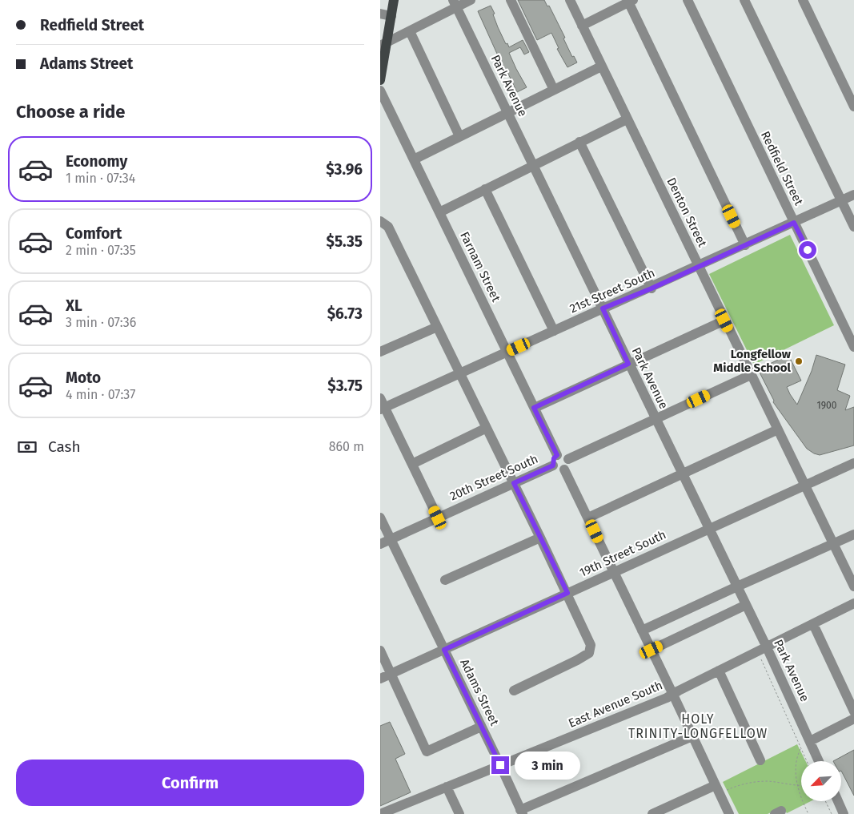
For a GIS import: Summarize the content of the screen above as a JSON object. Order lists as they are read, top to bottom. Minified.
{"streets":{"street":["Park Avenue","Redfield Street","Denton Street","Farnam Street","21st Street South","20th Street South","19th Street South","Adams Street","East Avenue South"]},"crossings":[["Park Avenue","21st Street South"],["Park Avenue","19th Street South"],["Park Avenue","East Avenue South"],["Redfield Street","21st Street South"],["Denton Street","21st Street South"],["Denton Street","19th Street South"],["Farnam Street","21st Street South"],["Farnam Street","20th Street South"],["20th Street South","Adams Street"],["19th Street South","Adams Street"],["Adams Street","East Avenue South"]],"districts":["HOLY TRINITY-LONGFELLOW"],"places":["Longfellow Middle School"],"house_numbers":["1900"],"north":"bottom left","page":{"banner":["Redfield Street","Adams Street"],"heading":"Choose a ride","list":[{"name":"Economy","note":"1 min · 07:34","value":"$3.96"},{"name":"Comfort","note":"2 min · 07:35","value":"$5.35"},{"name":"XL","note":"3 min · 07:36","value":"$6.73"},{"name":"Moto","note":"4 min · 07:37","value":"$3.75"}],"pay":["Cash","860 m"],"buttons":"Confirm","bubble":"3 min"}}
